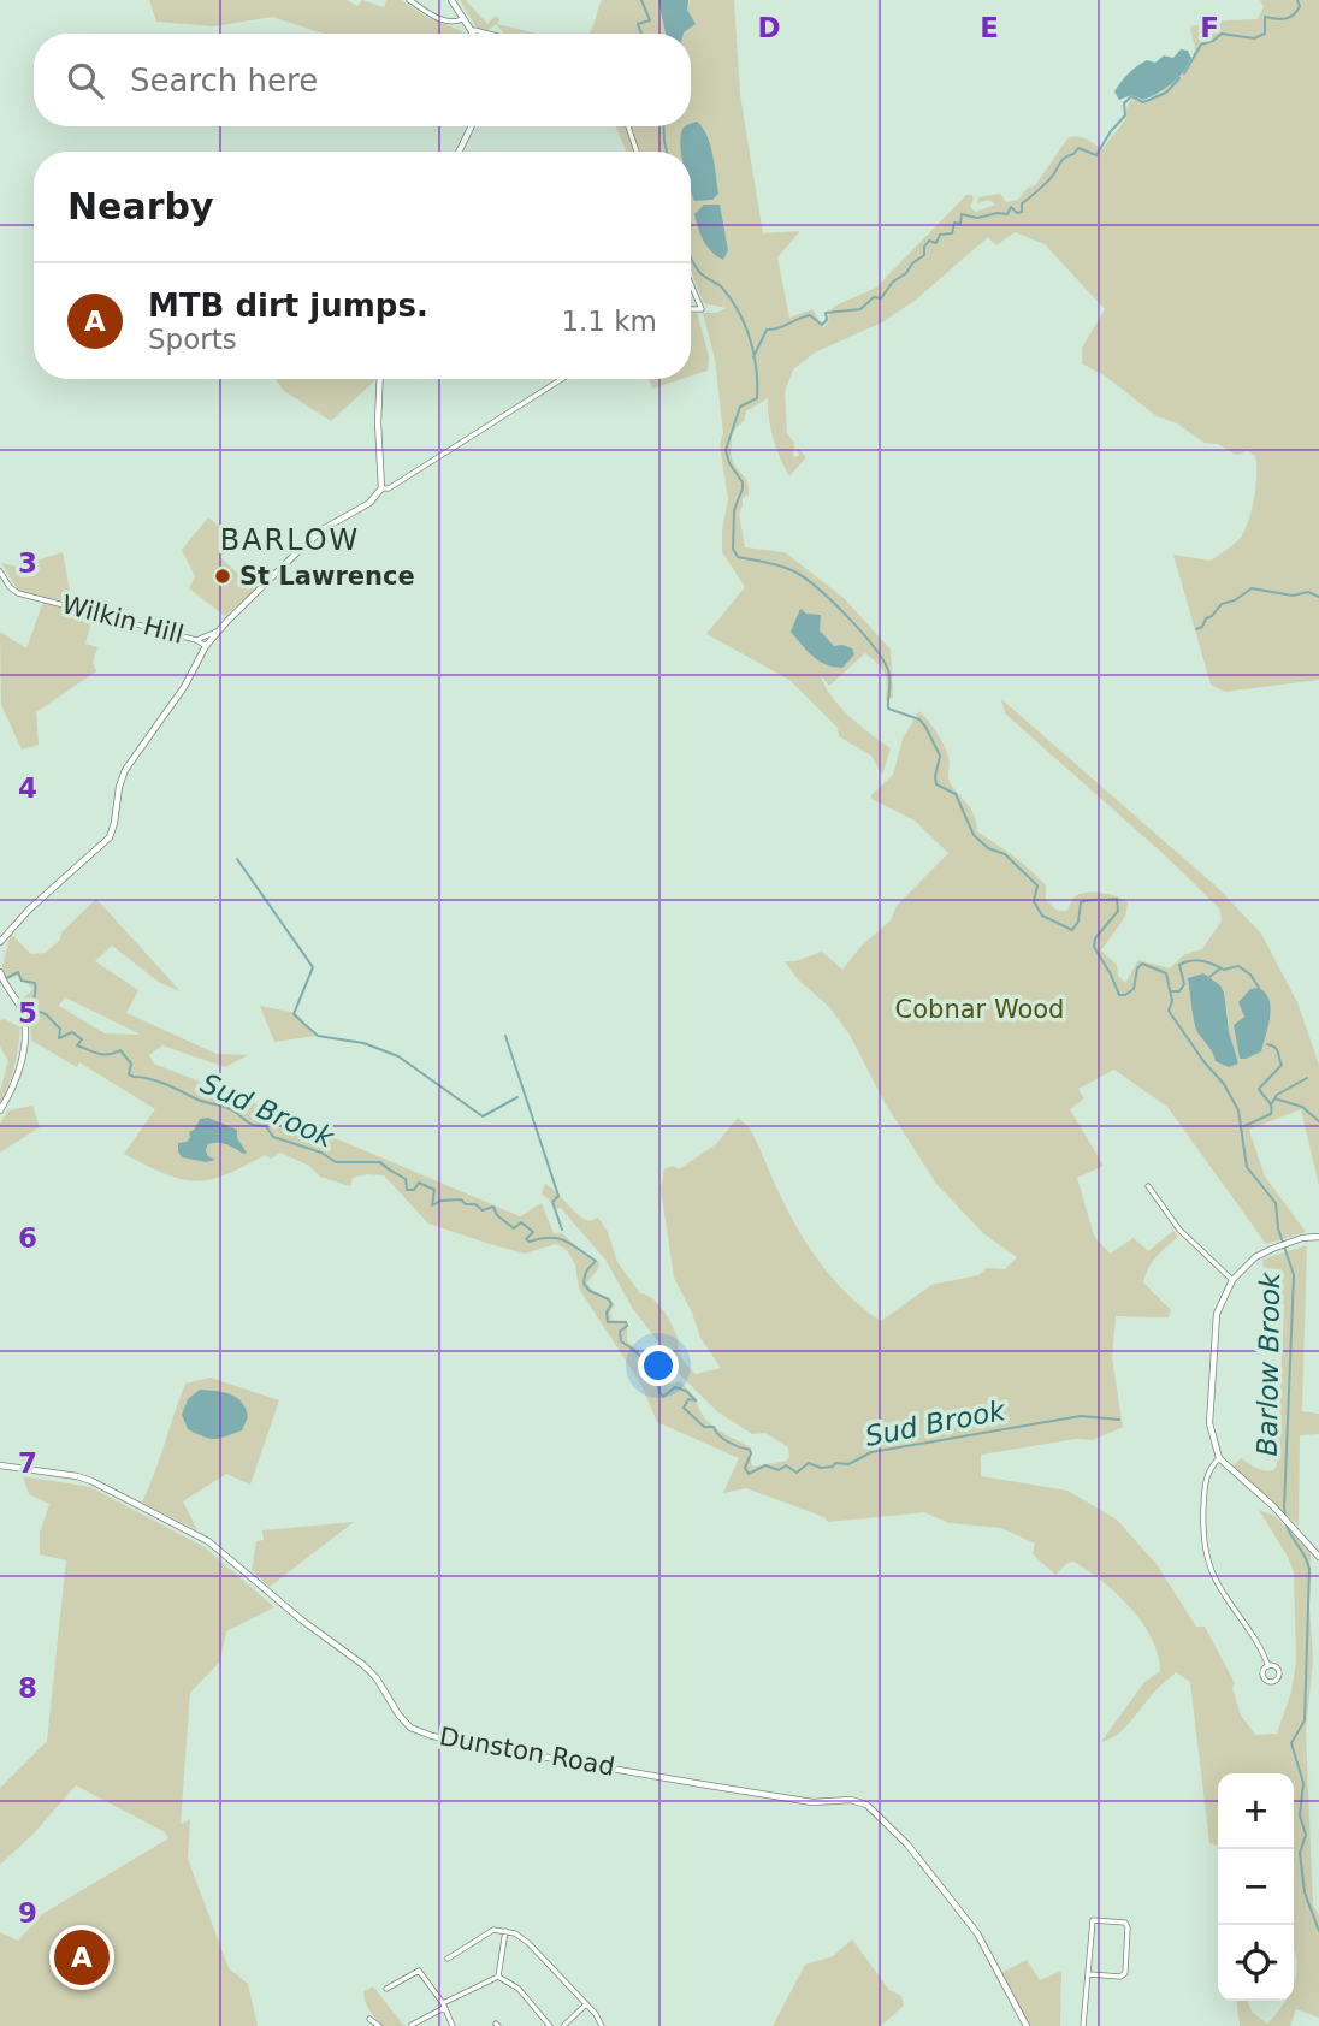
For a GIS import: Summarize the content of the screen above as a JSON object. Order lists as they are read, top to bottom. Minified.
{"streets":{"main road":["Dunston Road"],"street":["Wilkin Hill"]},"districts":["BARLOW"],"water":["Sud Brook","Barlow Brook"],"parks":["Cobnar Wood"],"places":["St Lawrence"],"page":{"search":"Search here","heading":"Nearby","list":[{"mark":"A","name":"MTB dirt jumps.","note":"Sports","value":"1.1 km"}],"map_buttons":["+","−"],"pins":"A"},"grid":{"columns":["D","E","F"],"rows":["3","4","5","6","7","8","9"]}}
